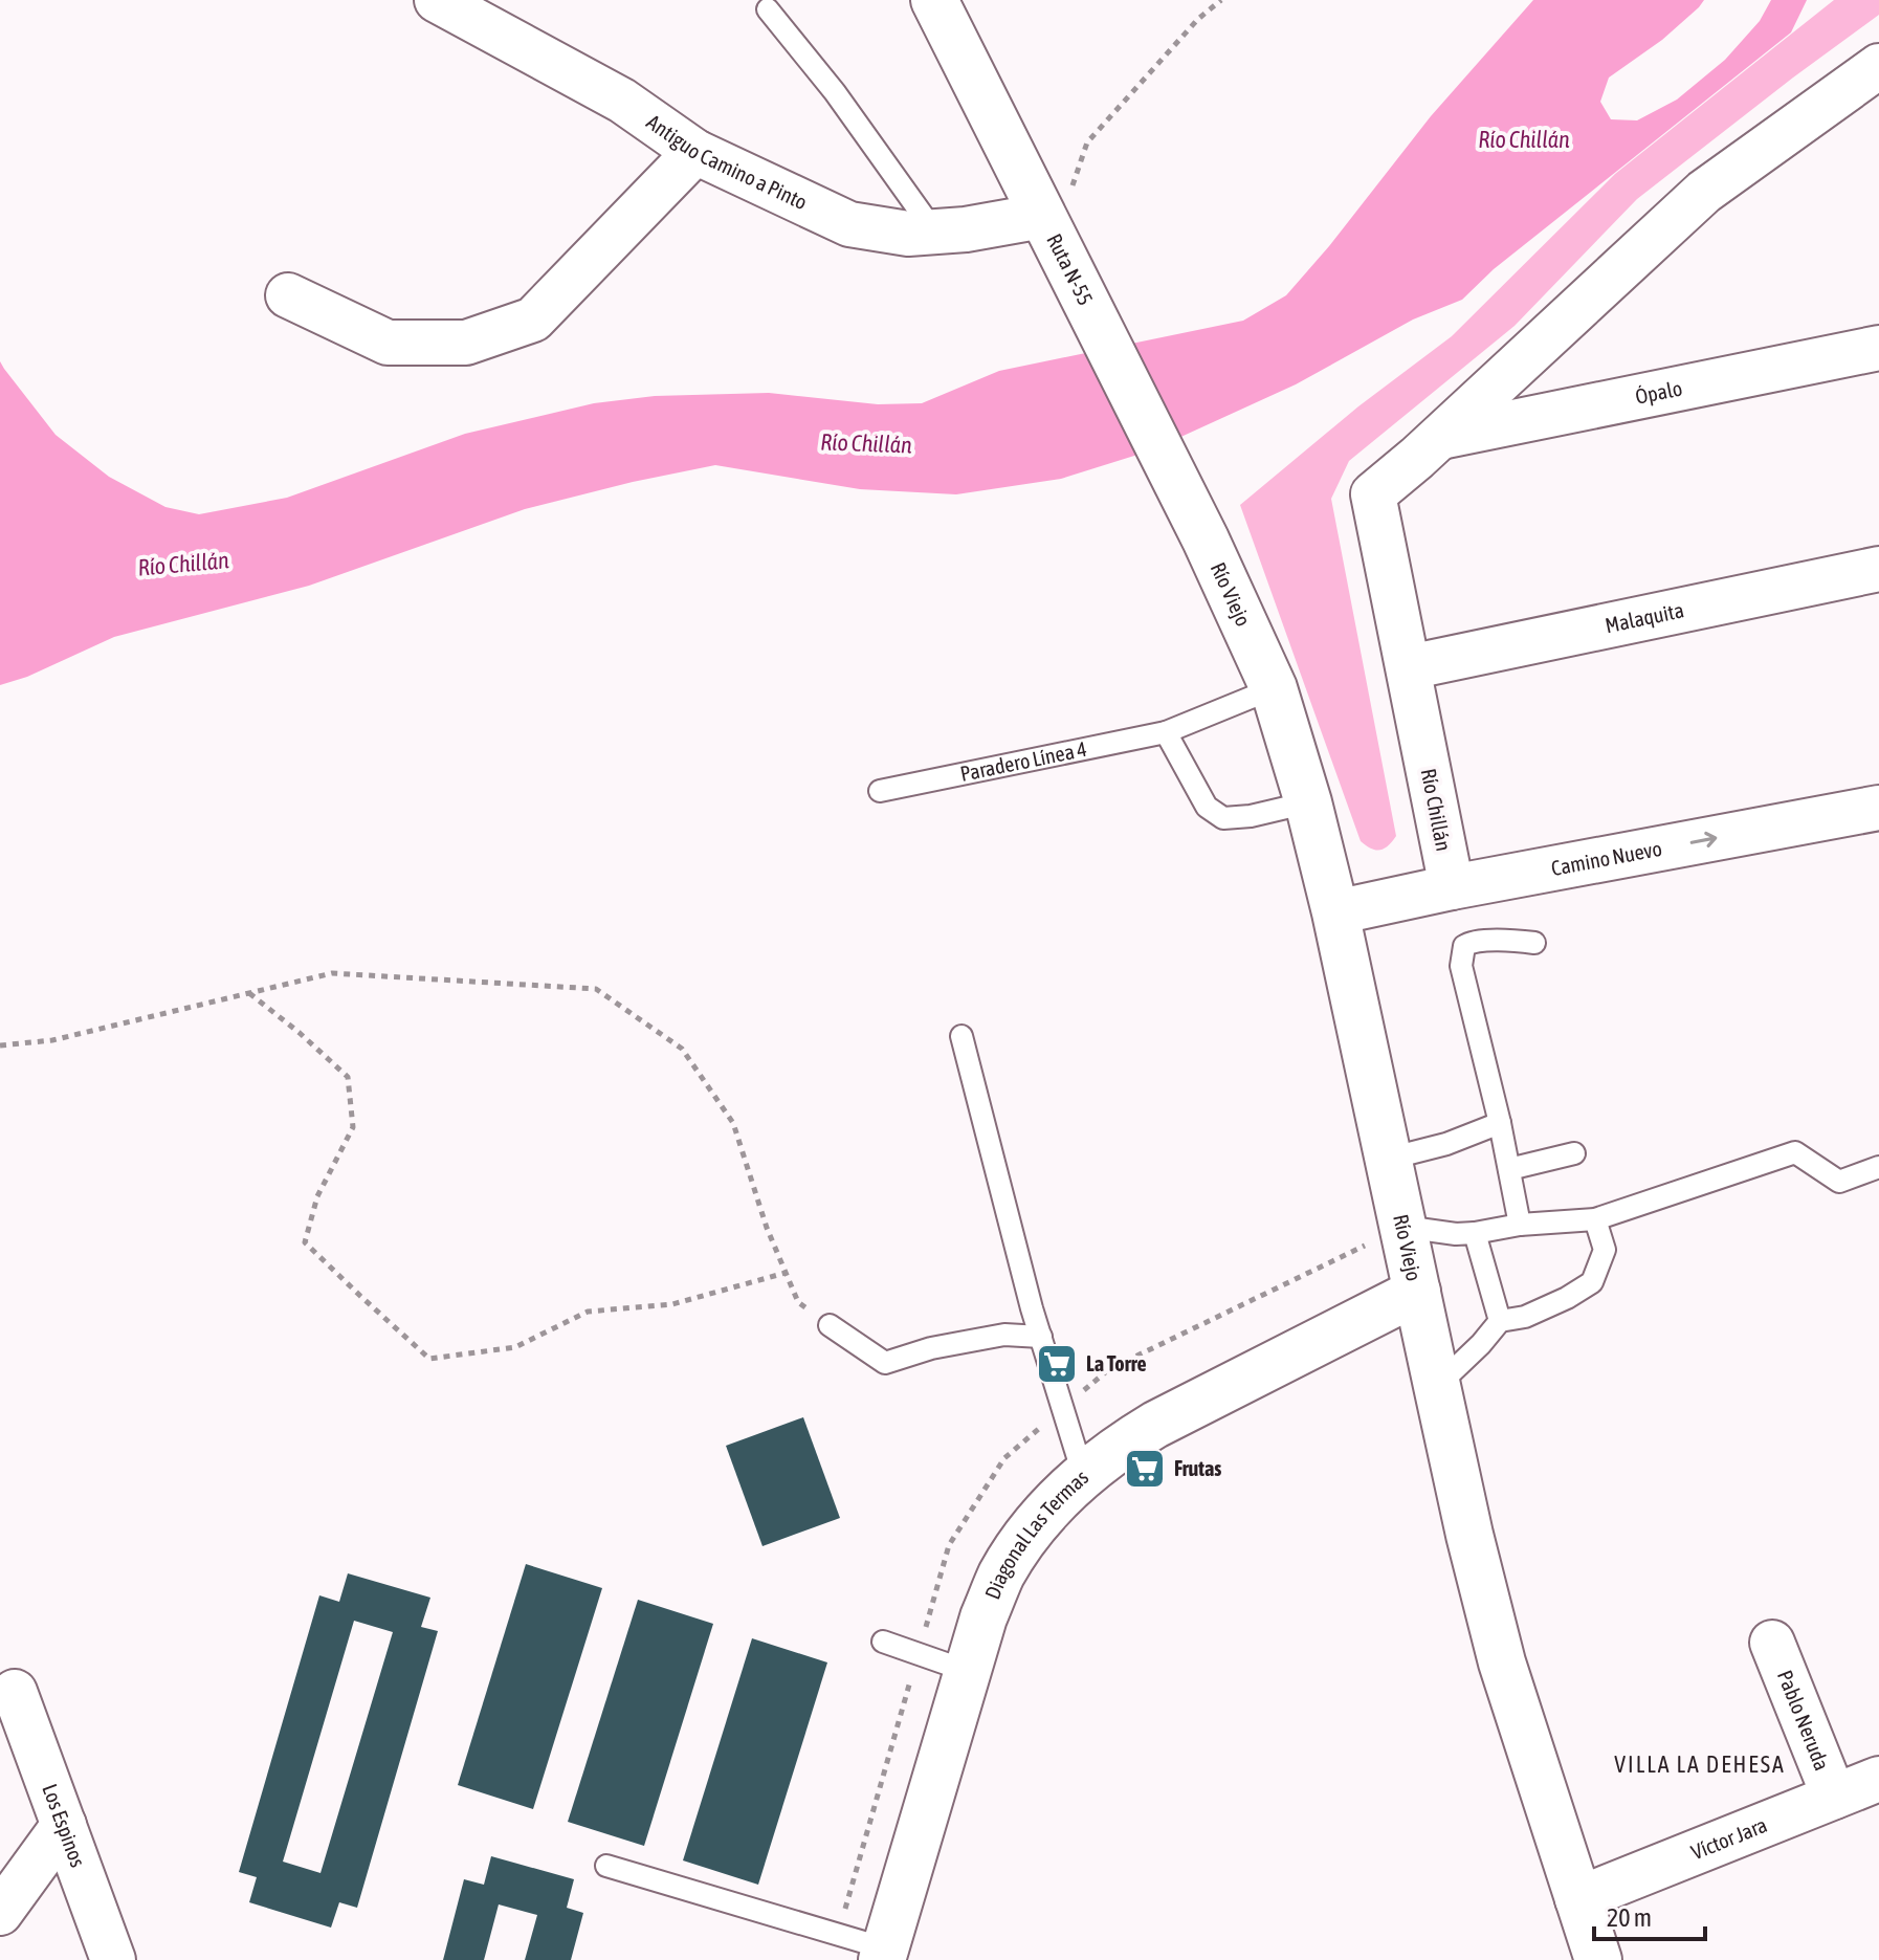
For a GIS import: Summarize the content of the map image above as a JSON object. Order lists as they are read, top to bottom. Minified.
{"streets":{"main road":["Ruta N-55","Río Viejo","Diagonal Las Termas"],"street":["Antiguo Camino a Pinto","Ópalo","Malaquita","Río Chillán","Camino Nuevo","Pablo Neruda","Los Espinos","Víctor Jara"],"lane":["Paradero Línea 4"]},"crossings":[["Antiguo Camino a Pinto","Ruta N-55"],["Ruta N-55","Río Viejo"],["Ópalo","Río Chillán"],["Río Viejo","Paradero Línea 4"],["Río Viejo","Camino Nuevo"],["Río Viejo","Diagonal Las Termas"],["Río Viejo","Víctor Jara"],["Malaquita","Río Chillán"],["Río Chillán","Camino Nuevo"],["Pablo Neruda","Víctor Jara"]],"one_way":["Camino Nuevo"],"districts":["VILLA LA DEHESA"],"water":["Río Chillán"],"places":{"supermarket":["La Torre","Frutas"]},"scale_bar":"20 m"}
